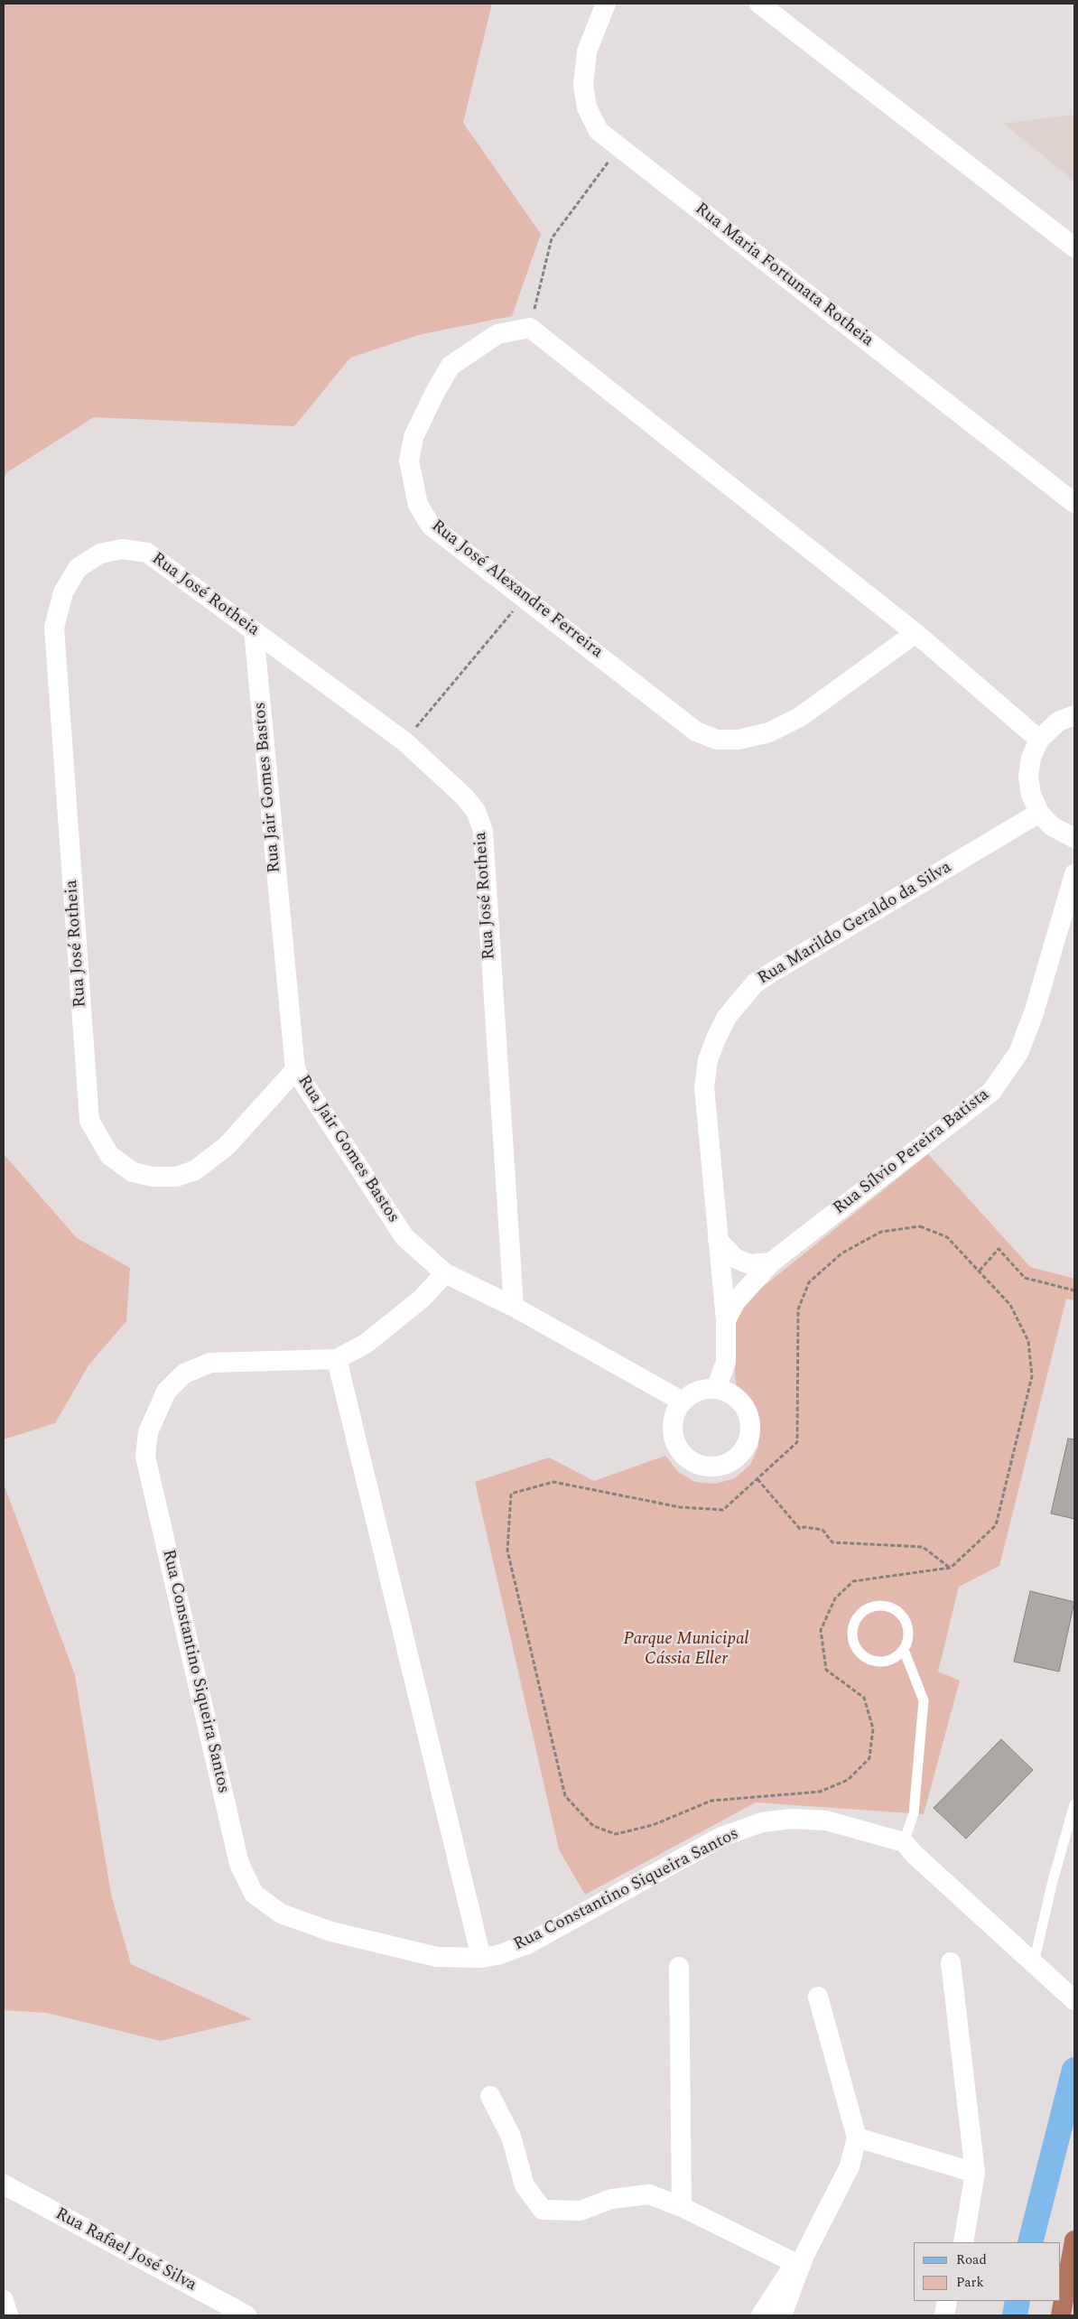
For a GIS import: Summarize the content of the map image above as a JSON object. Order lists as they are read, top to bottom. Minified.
{"streets":{"street":["Rua Maria Fortunata Rotheia","Rua José Alexandre Ferreira","Rua José Rotheia","Rua Jair Gomes Bastos","Rua Marildo Geraldo da Silva","Rua Sílvio Pereira Batista","Rua Constantino Siqueira Santos","Rua Rafael José Silva"]},"crossings":[["Rua José Rotheia","Rua Jair Gomes Bastos"],["Rua Jair Gomes Bastos","Rua Marildo Geraldo da Silva"],["Rua Jair Gomes Bastos","Rua Constantino Siqueira Santos"],["Rua Marildo Geraldo da Silva","Rua Sílvio Pereira Batista"]],"parks":["Parque Municipal Cássia Eller"],"legend":["Road","Park"]}
